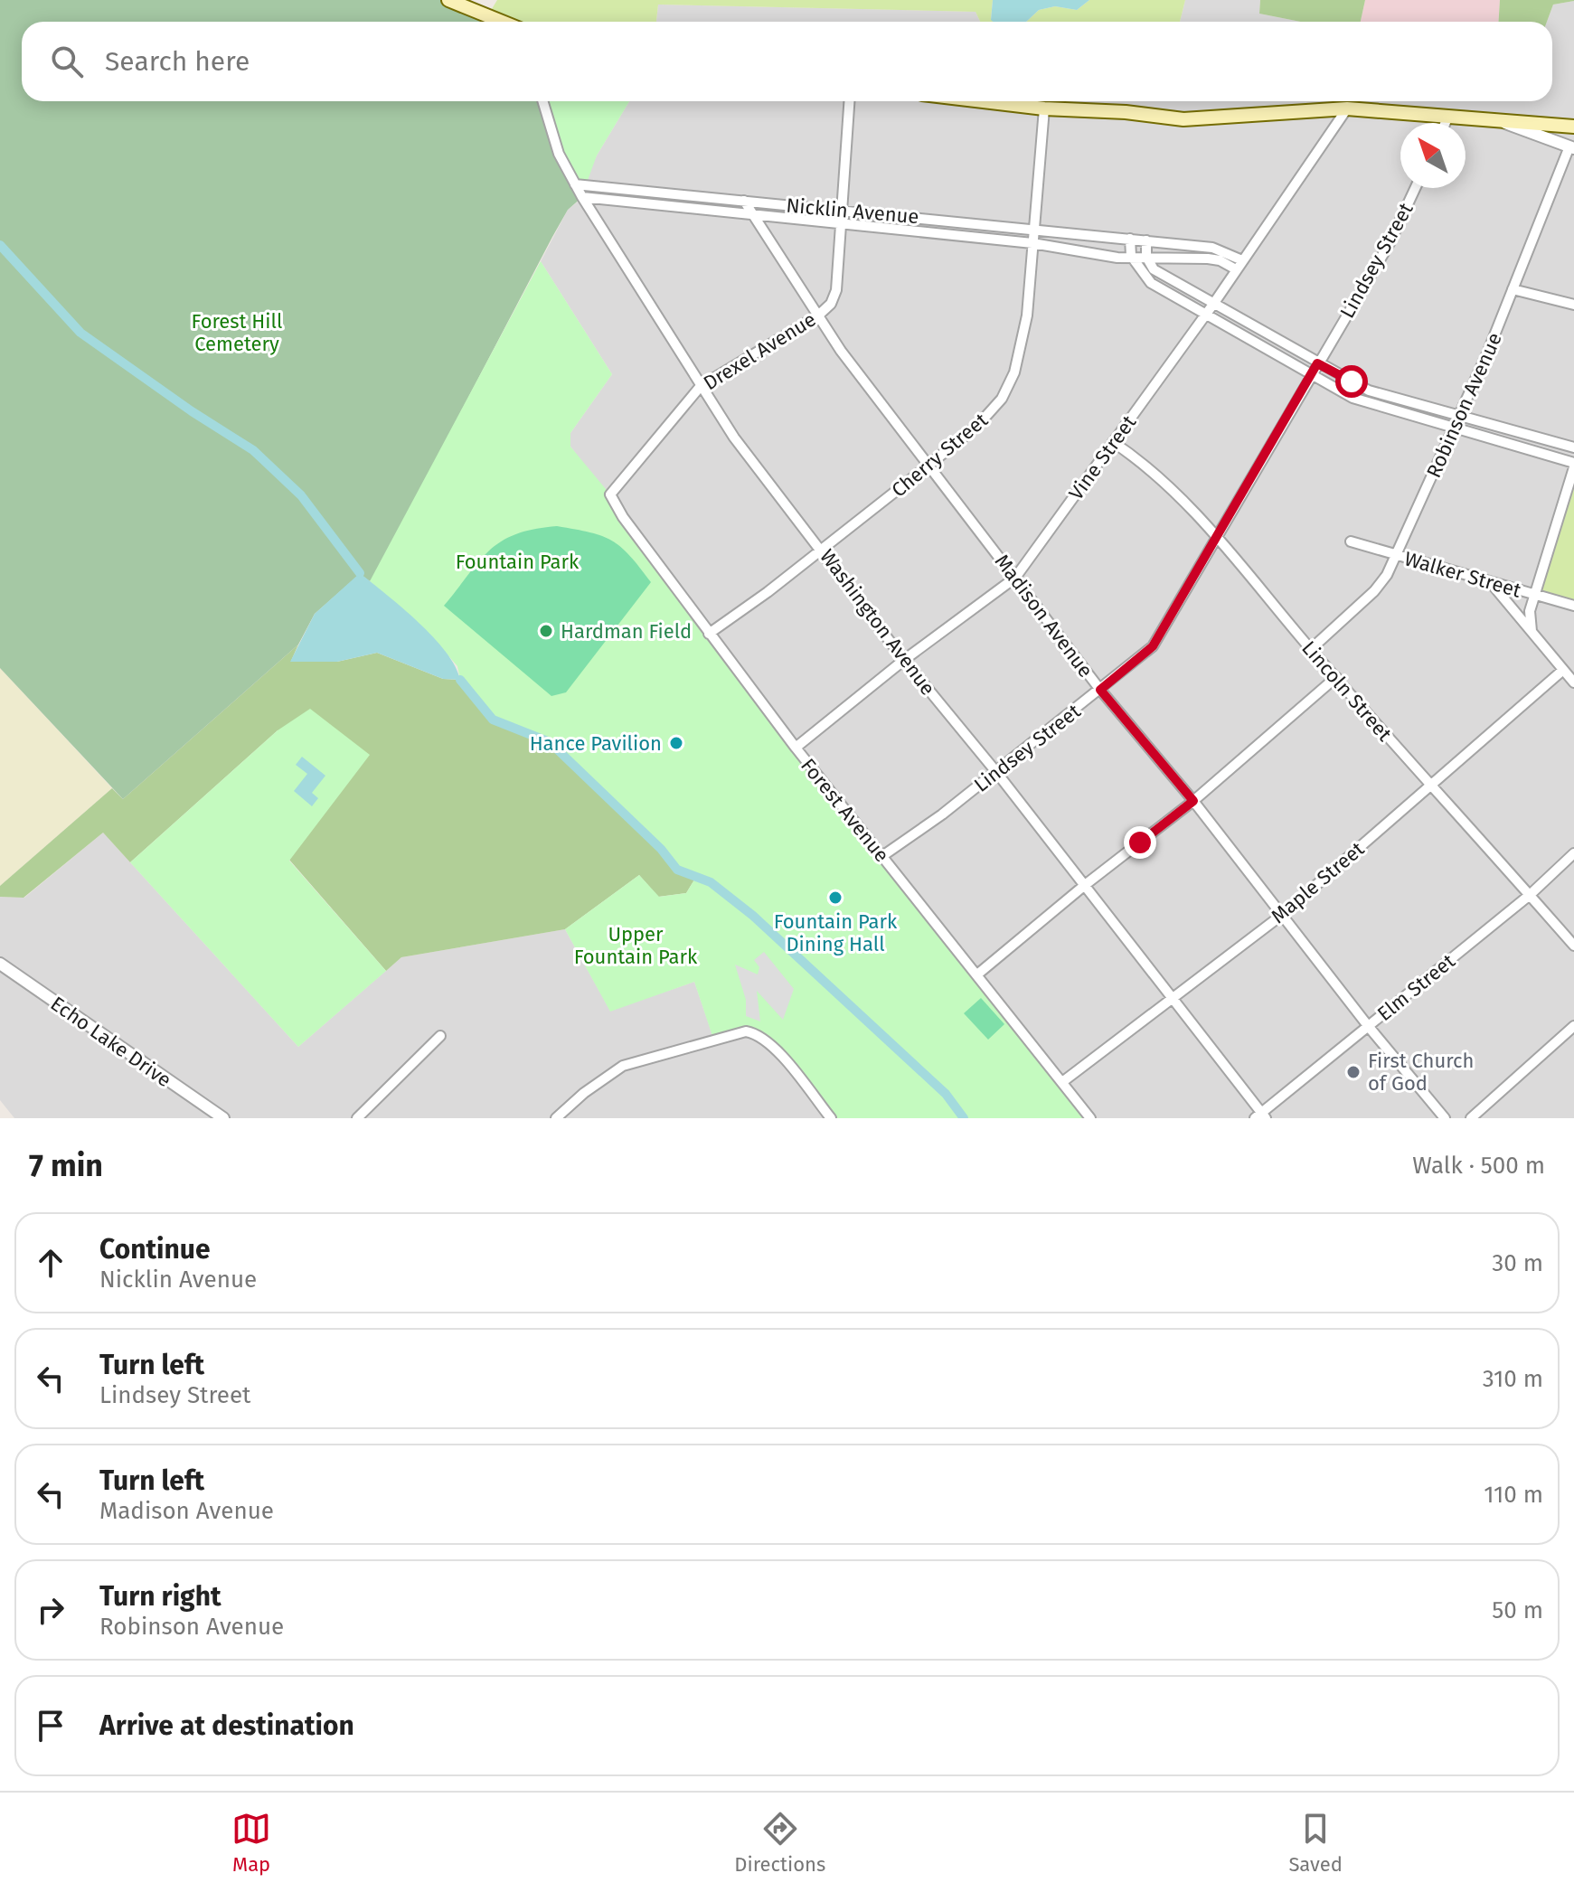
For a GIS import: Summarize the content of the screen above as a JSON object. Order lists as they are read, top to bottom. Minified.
{"streets":{"street":["Nicklin Avenue","Lindsey Street","Drexel Avenue","Robinson Avenue","Cherry Street","Vine Street","Walker Street","Madison Avenue","Washington Avenue","Lincoln Street","Forest Avenue","Maple Street","Elm Street","Echo Lake Drive"]},"crossings":[["Nicklin Avenue","Drexel Avenue"],["Nicklin Avenue","Cherry Street"],["Nicklin Avenue","Vine Street"],["Nicklin Avenue","Madison Avenue"],["Nicklin Avenue","Washington Avenue"],["Lindsey Street","Madison Avenue"],["Lindsey Street","Washington Avenue"],["Lindsey Street","Lincoln Street"],["Lindsey Street","Forest Avenue"],["Drexel Avenue","Madison Avenue"],["Drexel Avenue","Washington Avenue"],["Drexel Avenue","Forest Avenue"],["Robinson Avenue","Walker Street"],["Robinson Avenue","Lincoln Street"],["Cherry Street","Madison Avenue"],["Cherry Street","Washington Avenue"],["Cherry Street","Forest Avenue"],["Vine Street","Madison Avenue"],["Vine Street","Washington Avenue"],["Vine Street","Lincoln Street"],["Vine Street","Forest Avenue"],["Madison Avenue","Maple Street"],["Madison Avenue","Elm Street"],["Washington Avenue","Maple Street"],["Washington Avenue","Elm Street"],["Lincoln Street","Maple Street"],["Lincoln Street","Elm Street"],["Forest Avenue","Maple Street"]],"parks":["Forest Hill Cemetery","Fountain Park","Upper Fountain Park"],"places":["Hardman Field","Hance Pavilion","Fountain Park Dining Hall","First Church of God"],"north":"top left","page":{"search":"Search here","heading":["7 min","Walk · 500 m"],"list":[["Continue","Nicklin Avenue","30 m"],["Turn left","Lindsey Street","310 m"],["Turn left","Madison Avenue","110 m"],["Turn right","Robinson Avenue","50 m"],"Arrive at destination"],"nav":["Map","Directions","Saved"]}}
